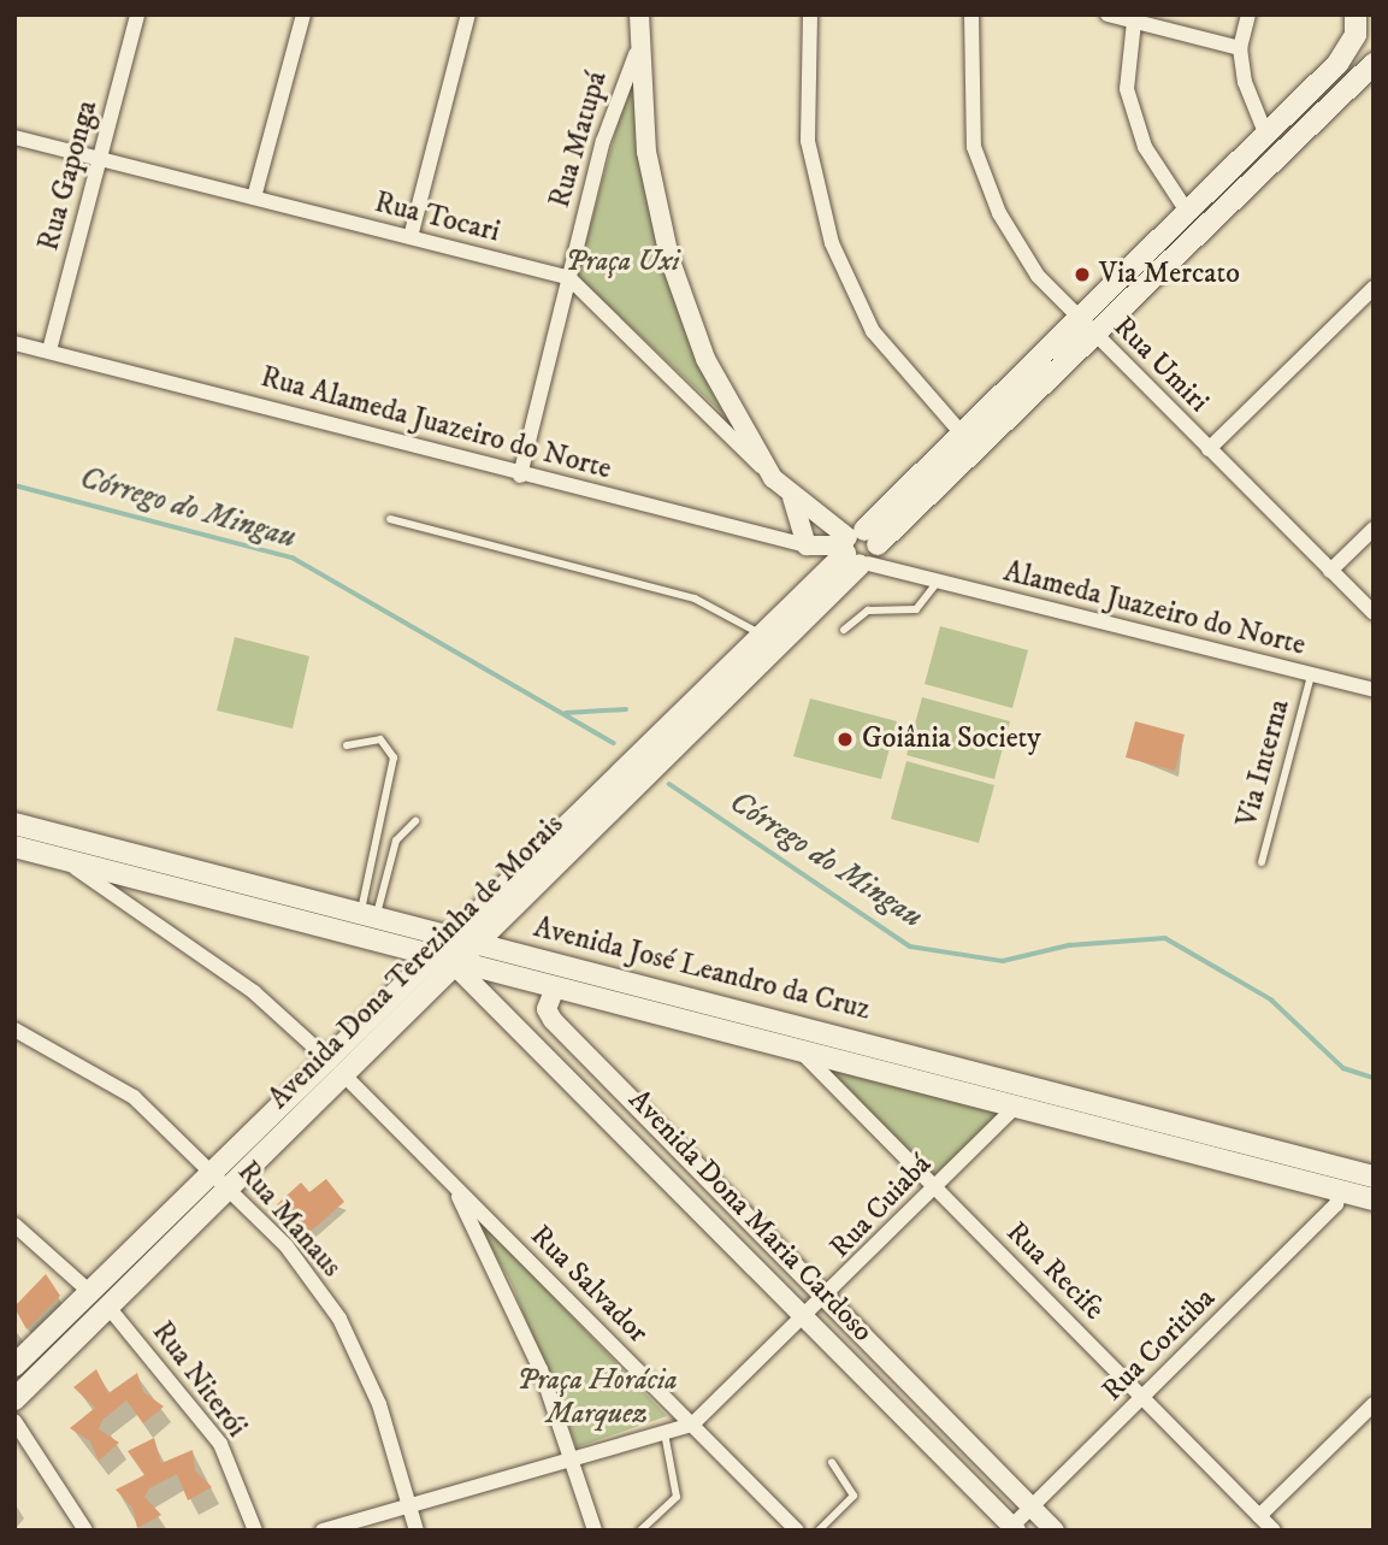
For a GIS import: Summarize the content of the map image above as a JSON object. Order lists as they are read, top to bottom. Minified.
{"streets":{"main road":["Avenida Dona Terezinha de Morais","Avenida José Leandro da Cruz","Avenida Dona Maria Cardoso"],"street":["Rua Matupá","Rua Gaponga","Rua Tocari","Rua Umiri","Rua Alameda Juazeiro do Norte","Alameda Juazeiro do Norte","Rua Cuiabá","Rua Manaus","Rua Recife","Rua Salvador","Rua Coritiba","Rua Niterói"],"lane":["Via Interna"]},"crossings":[["Rua Matupá","Rua Tocari"],["Rua Matupá","Rua Alameda Juazeiro do Norte"],["Rua Gaponga","Rua Tocari"],["Rua Gaponga","Rua Alameda Juazeiro do Norte"],["Rua Umiri","Avenida Dona Terezinha de Morais"],["Rua Alameda Juazeiro do Norte","Alameda Juazeiro do Norte"],["Rua Alameda Juazeiro do Norte","Avenida Dona Terezinha de Morais"],["Alameda Juazeiro do Norte","Via Interna"],["Alameda Juazeiro do Norte","Avenida Dona Terezinha de Morais"],["Avenida Dona Terezinha de Morais","Avenida José Leandro da Cruz"],["Avenida Dona Terezinha de Morais","Avenida Dona Maria Cardoso"],["Avenida Dona Terezinha de Morais","Rua Manaus"],["Avenida Dona Terezinha de Morais","Rua Salvador"],["Avenida Dona Terezinha de Morais","Rua Niterói"],["Avenida José Leandro da Cruz","Rua Cuiabá"],["Avenida José Leandro da Cruz","Avenida Dona Maria Cardoso"],["Avenida José Leandro da Cruz","Rua Recife"],["Avenida José Leandro da Cruz","Rua Coritiba"],["Rua Cuiabá","Avenida Dona Maria Cardoso"],["Rua Cuiabá","Rua Manaus"],["Rua Cuiabá","Rua Recife"],["Rua Cuiabá","Rua Salvador"],["Avenida Dona Maria Cardoso","Rua Coritiba"],["Rua Recife","Rua Coritiba"]],"water":["Córrego do Mingau"],"parks":["Praça Uxi","Praça Horácia Marquez"],"places":["Via Mercato","Goiânia Society"]}
